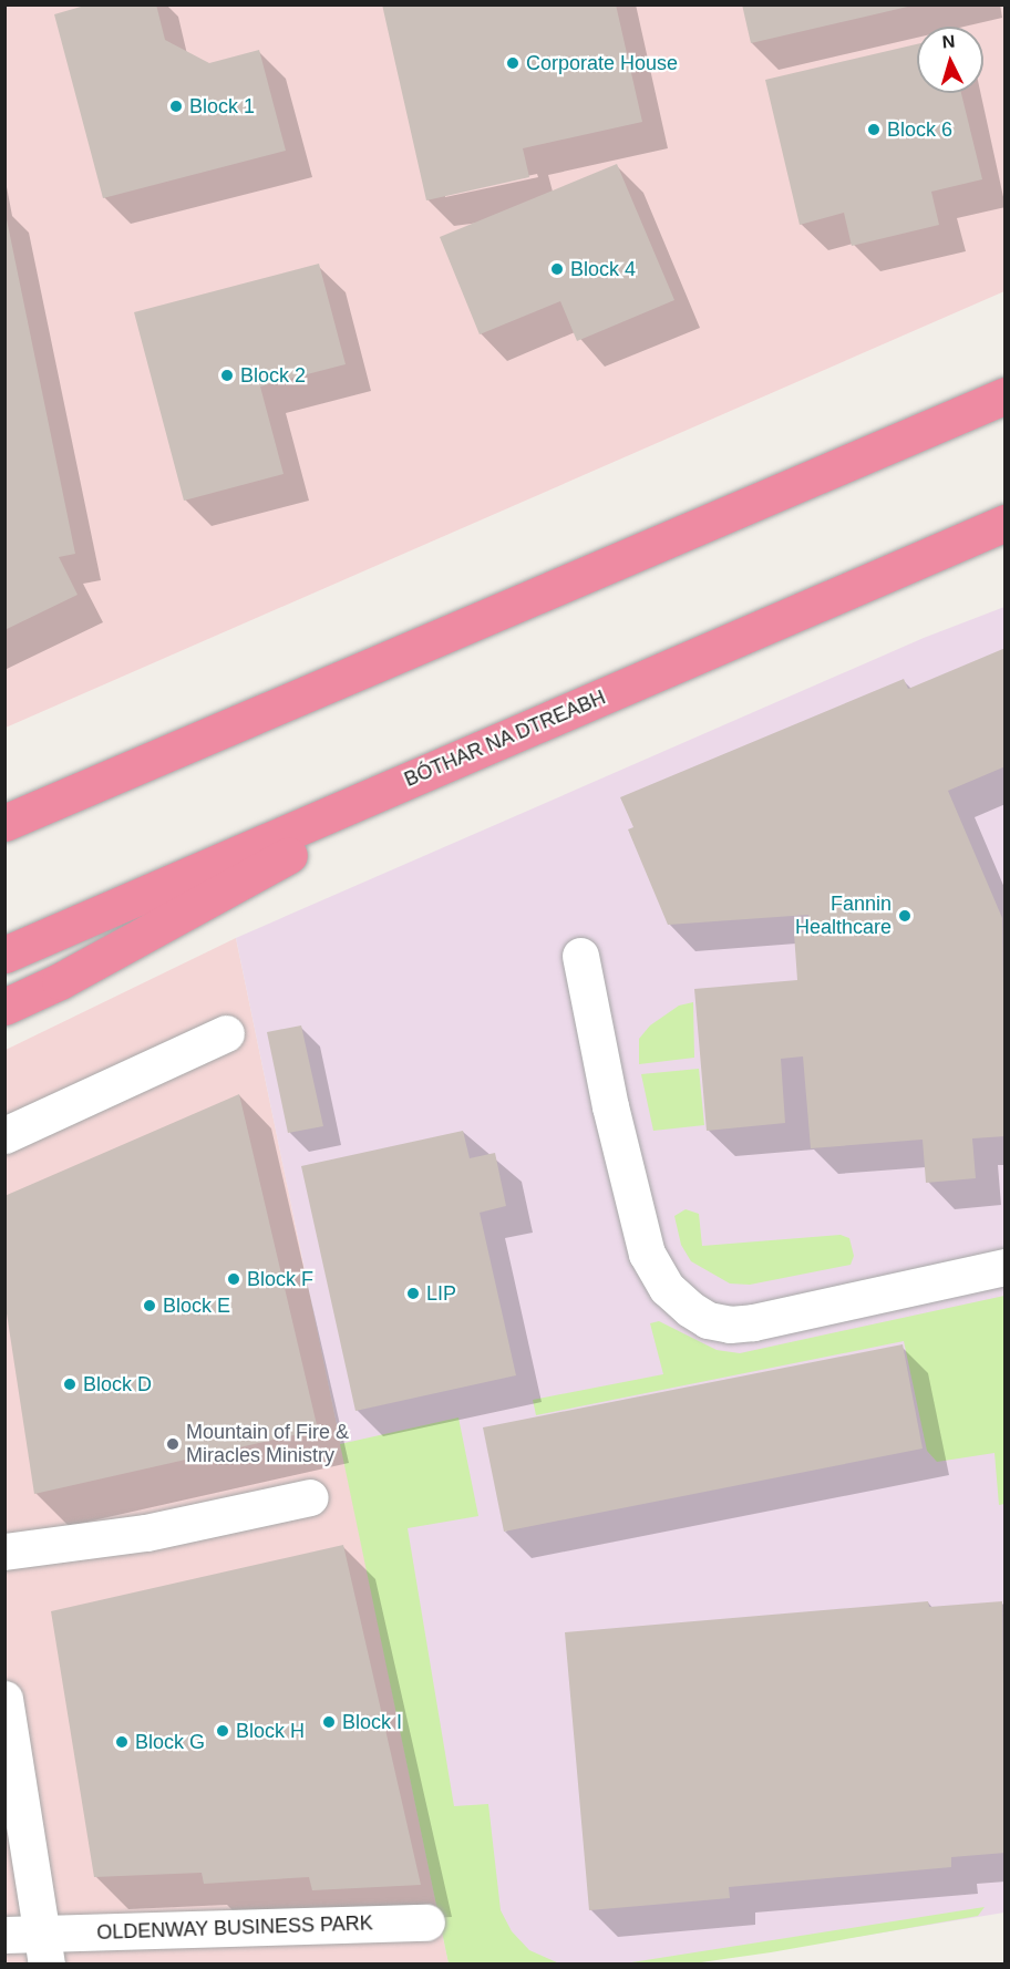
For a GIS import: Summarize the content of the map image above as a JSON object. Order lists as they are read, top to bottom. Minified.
{"streets":{"highway":["BÓTHAR NA DTREABH"],"street":["OLDENWAY BUSINESS PARK"]},"places":["Corporate House","Block 1","Block 6","Block 4","Block 2","Fannin Healthcare","Block F","LIP","Block E","Block D","Mountain of Fire & Miracles Ministry","Block I","Block H","Block G"],"north":"top"}
